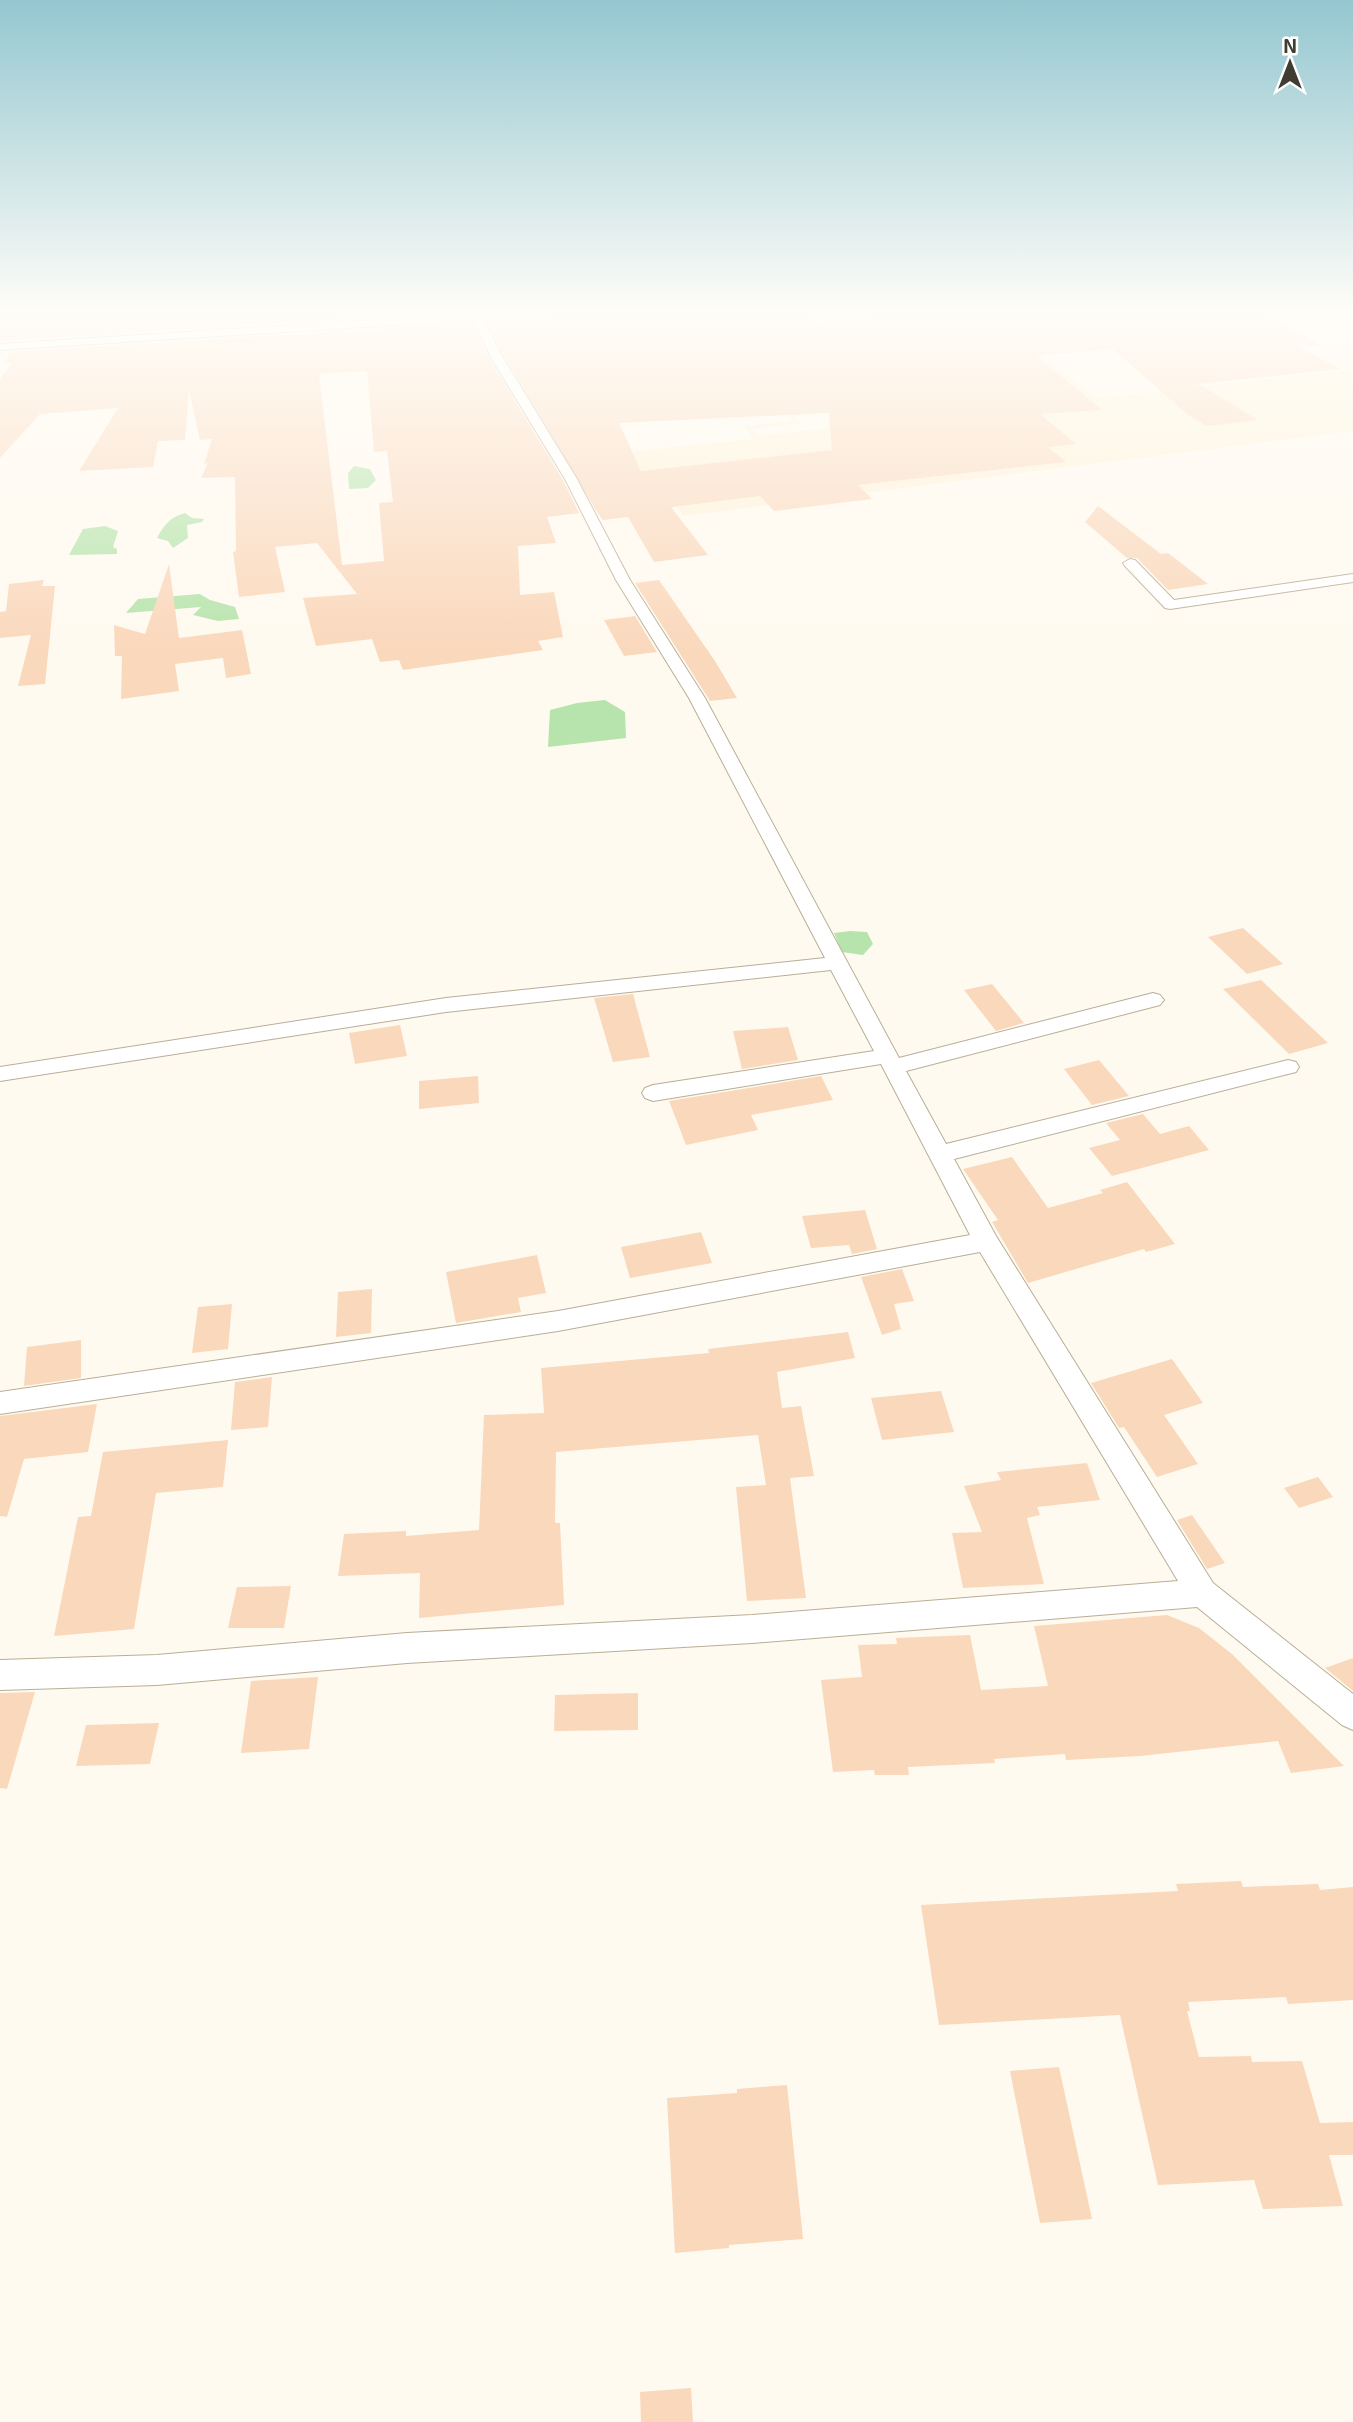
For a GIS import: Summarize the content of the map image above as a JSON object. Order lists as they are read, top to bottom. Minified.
{"north":"top"}
